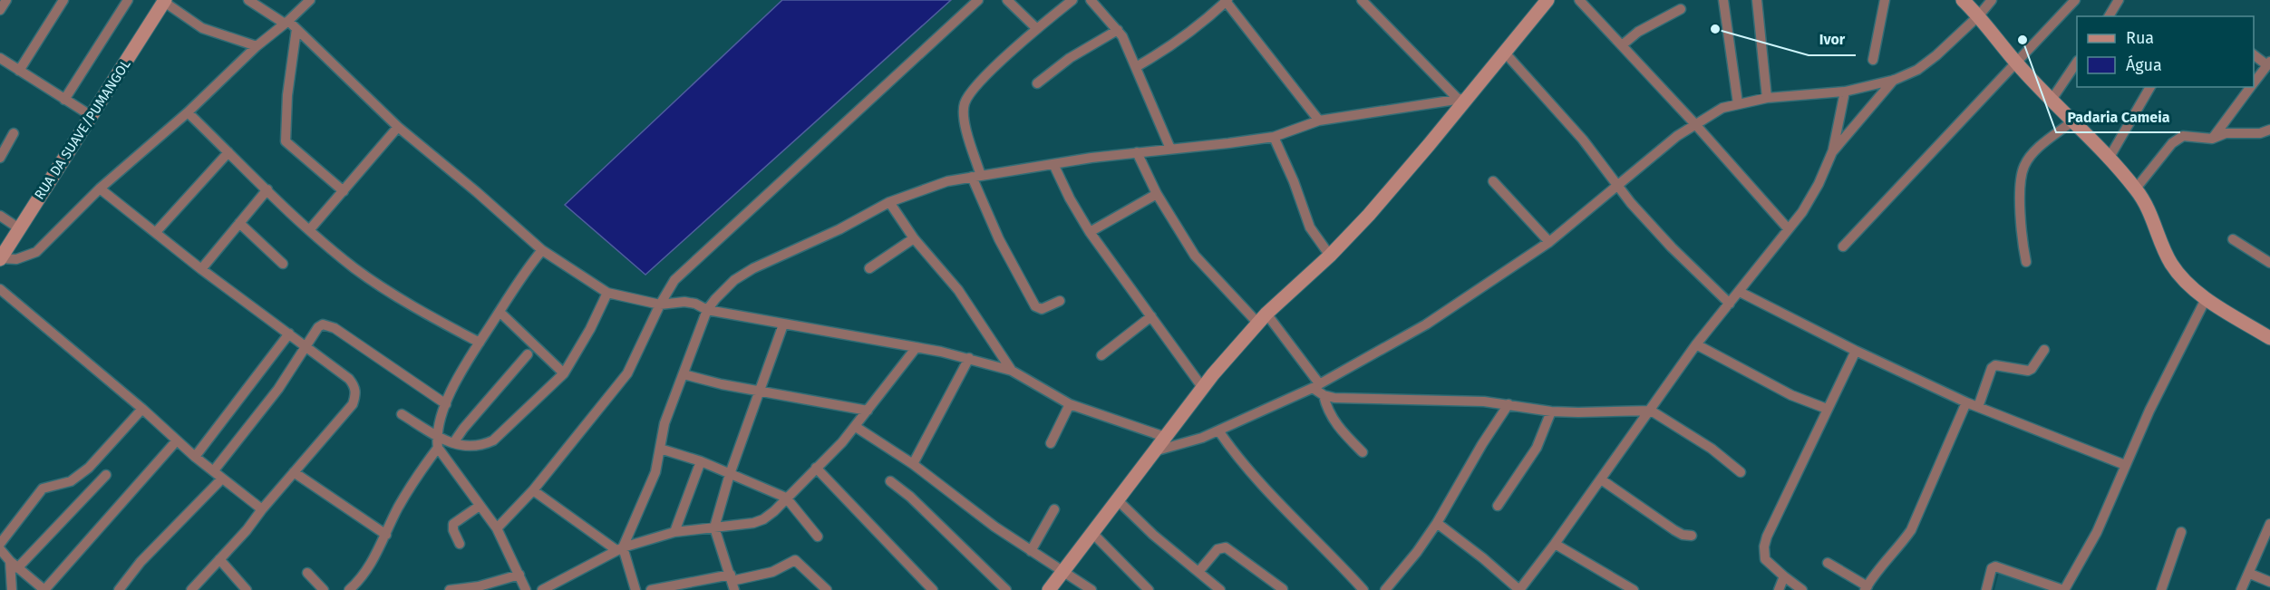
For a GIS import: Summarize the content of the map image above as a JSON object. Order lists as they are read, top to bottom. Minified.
{"streets":{"street":["RUA DA SUAVE/PUMANGOL"]},"places":["Ivor","Padaria Cameia"],"legend":["Rua","Água"]}
